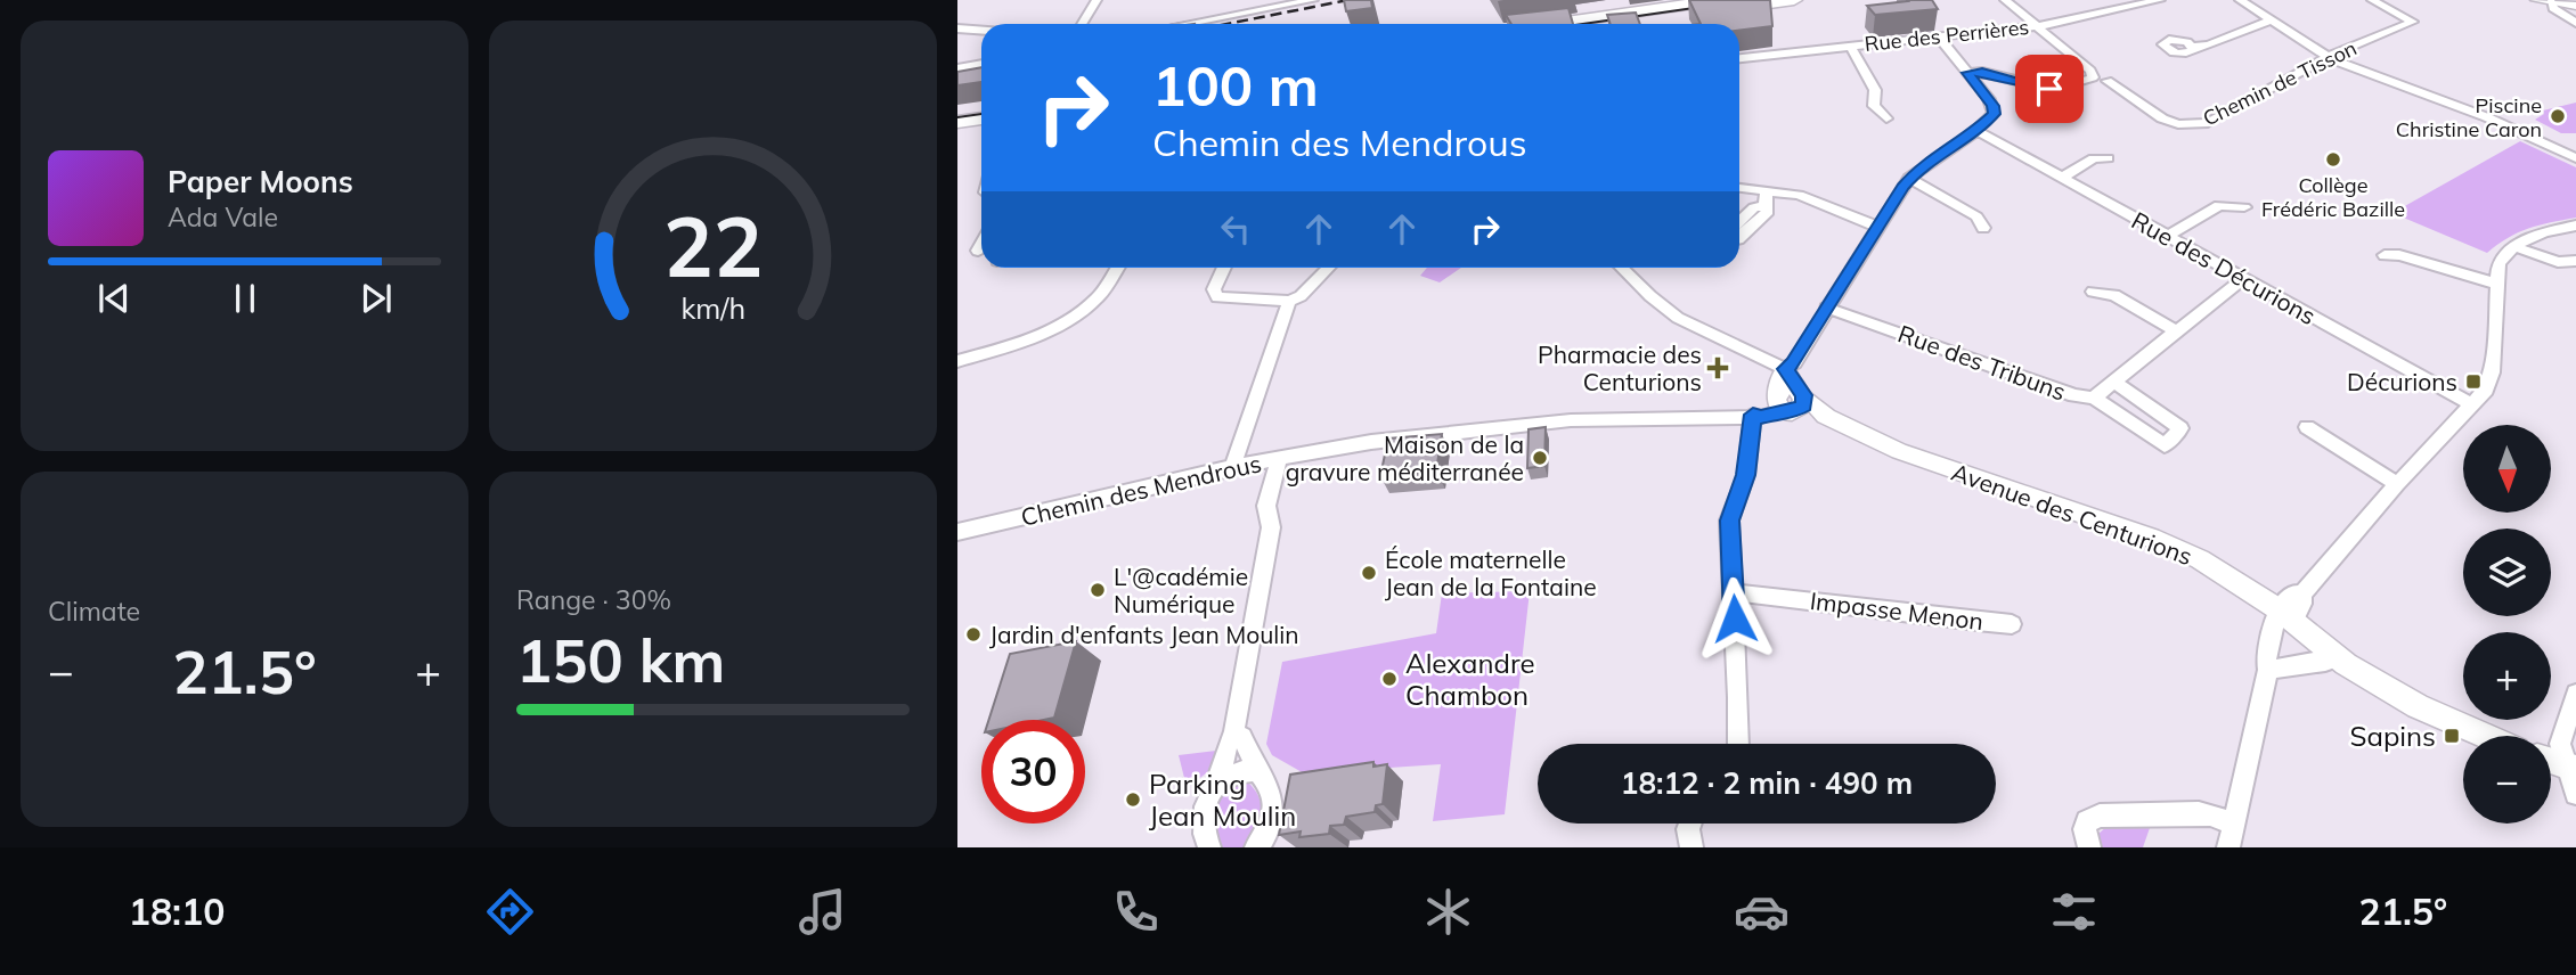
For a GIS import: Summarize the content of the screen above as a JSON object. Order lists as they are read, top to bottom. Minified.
{"streets":{"street":["Rue des Perrières","Chemin de Tisson","Rue des Décurions","Rue des Tribuns","Chemin des Mendrous","Avenue des Centurions","Impasse Menon"]},"crossings":[["Rue des Décurions","Rue des Tribuns"],["Chemin des Mendrous","Avenue des Centurions"]],"places":{"other":["Piscine Christine Caron","Collège Frédéric Bazille","Maison de la gravure méditerranée","École maternelle Jean de la Fontaine","L'@cadémie Numérique","Jardin d'enfants Jean Moulin","Alexandre Chambon","Parking Jean Moulin"],"health":["Pharmacie des Centurions"],"transit":["Décurions","Sapins"]},"north":"bottom","page":{"turn":["100 m","Chemin des Mendrous"],"song":["Paper Moons","Ada Vale"],"map_buttons":["+","−"],"tile":["Climate",["Range · 30%","150 km"]],"heat":["−","21.5°","+"],"limit":"30","trip":"18:12 · 2 min · 490 m","tabs":["18:10","21.5°"],"gauge":["22","km/h"]}}
